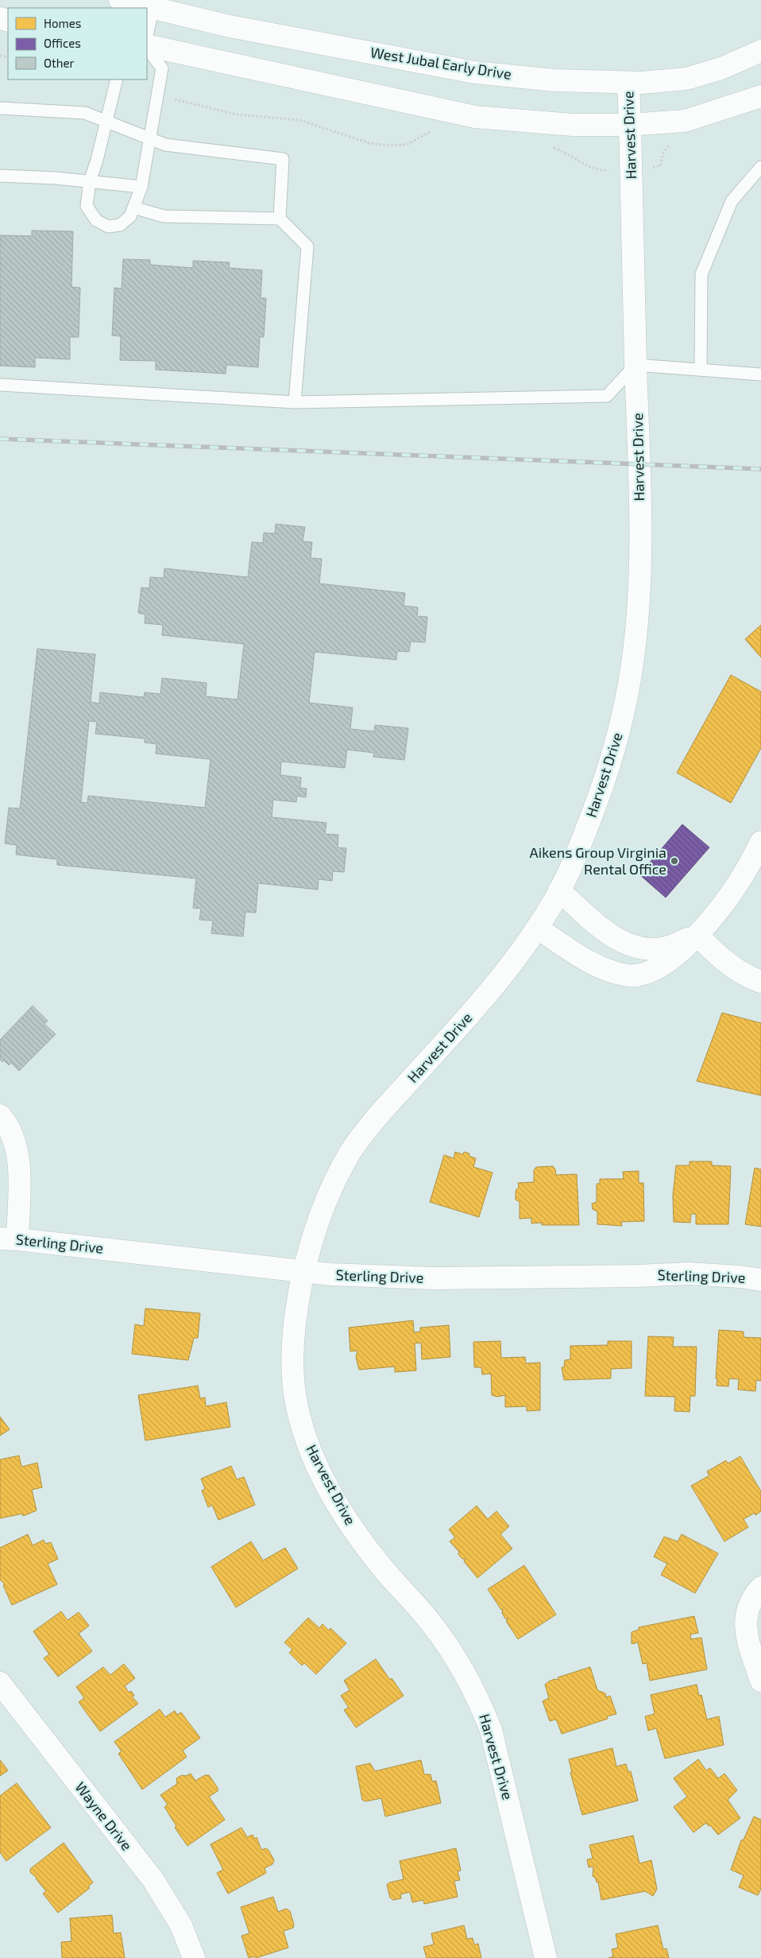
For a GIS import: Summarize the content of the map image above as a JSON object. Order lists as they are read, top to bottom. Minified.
{"streets":{"street":["West Jubal Early Drive","Harvest Drive","Sterling Drive","Wayne Drive"]},"crossings":[["West Jubal Early Drive","Harvest Drive"],["Harvest Drive","Sterling Drive"]],"places":["Aikens Group Virginia Rental Office"],"legend":["Homes","Offices","Other"]}
